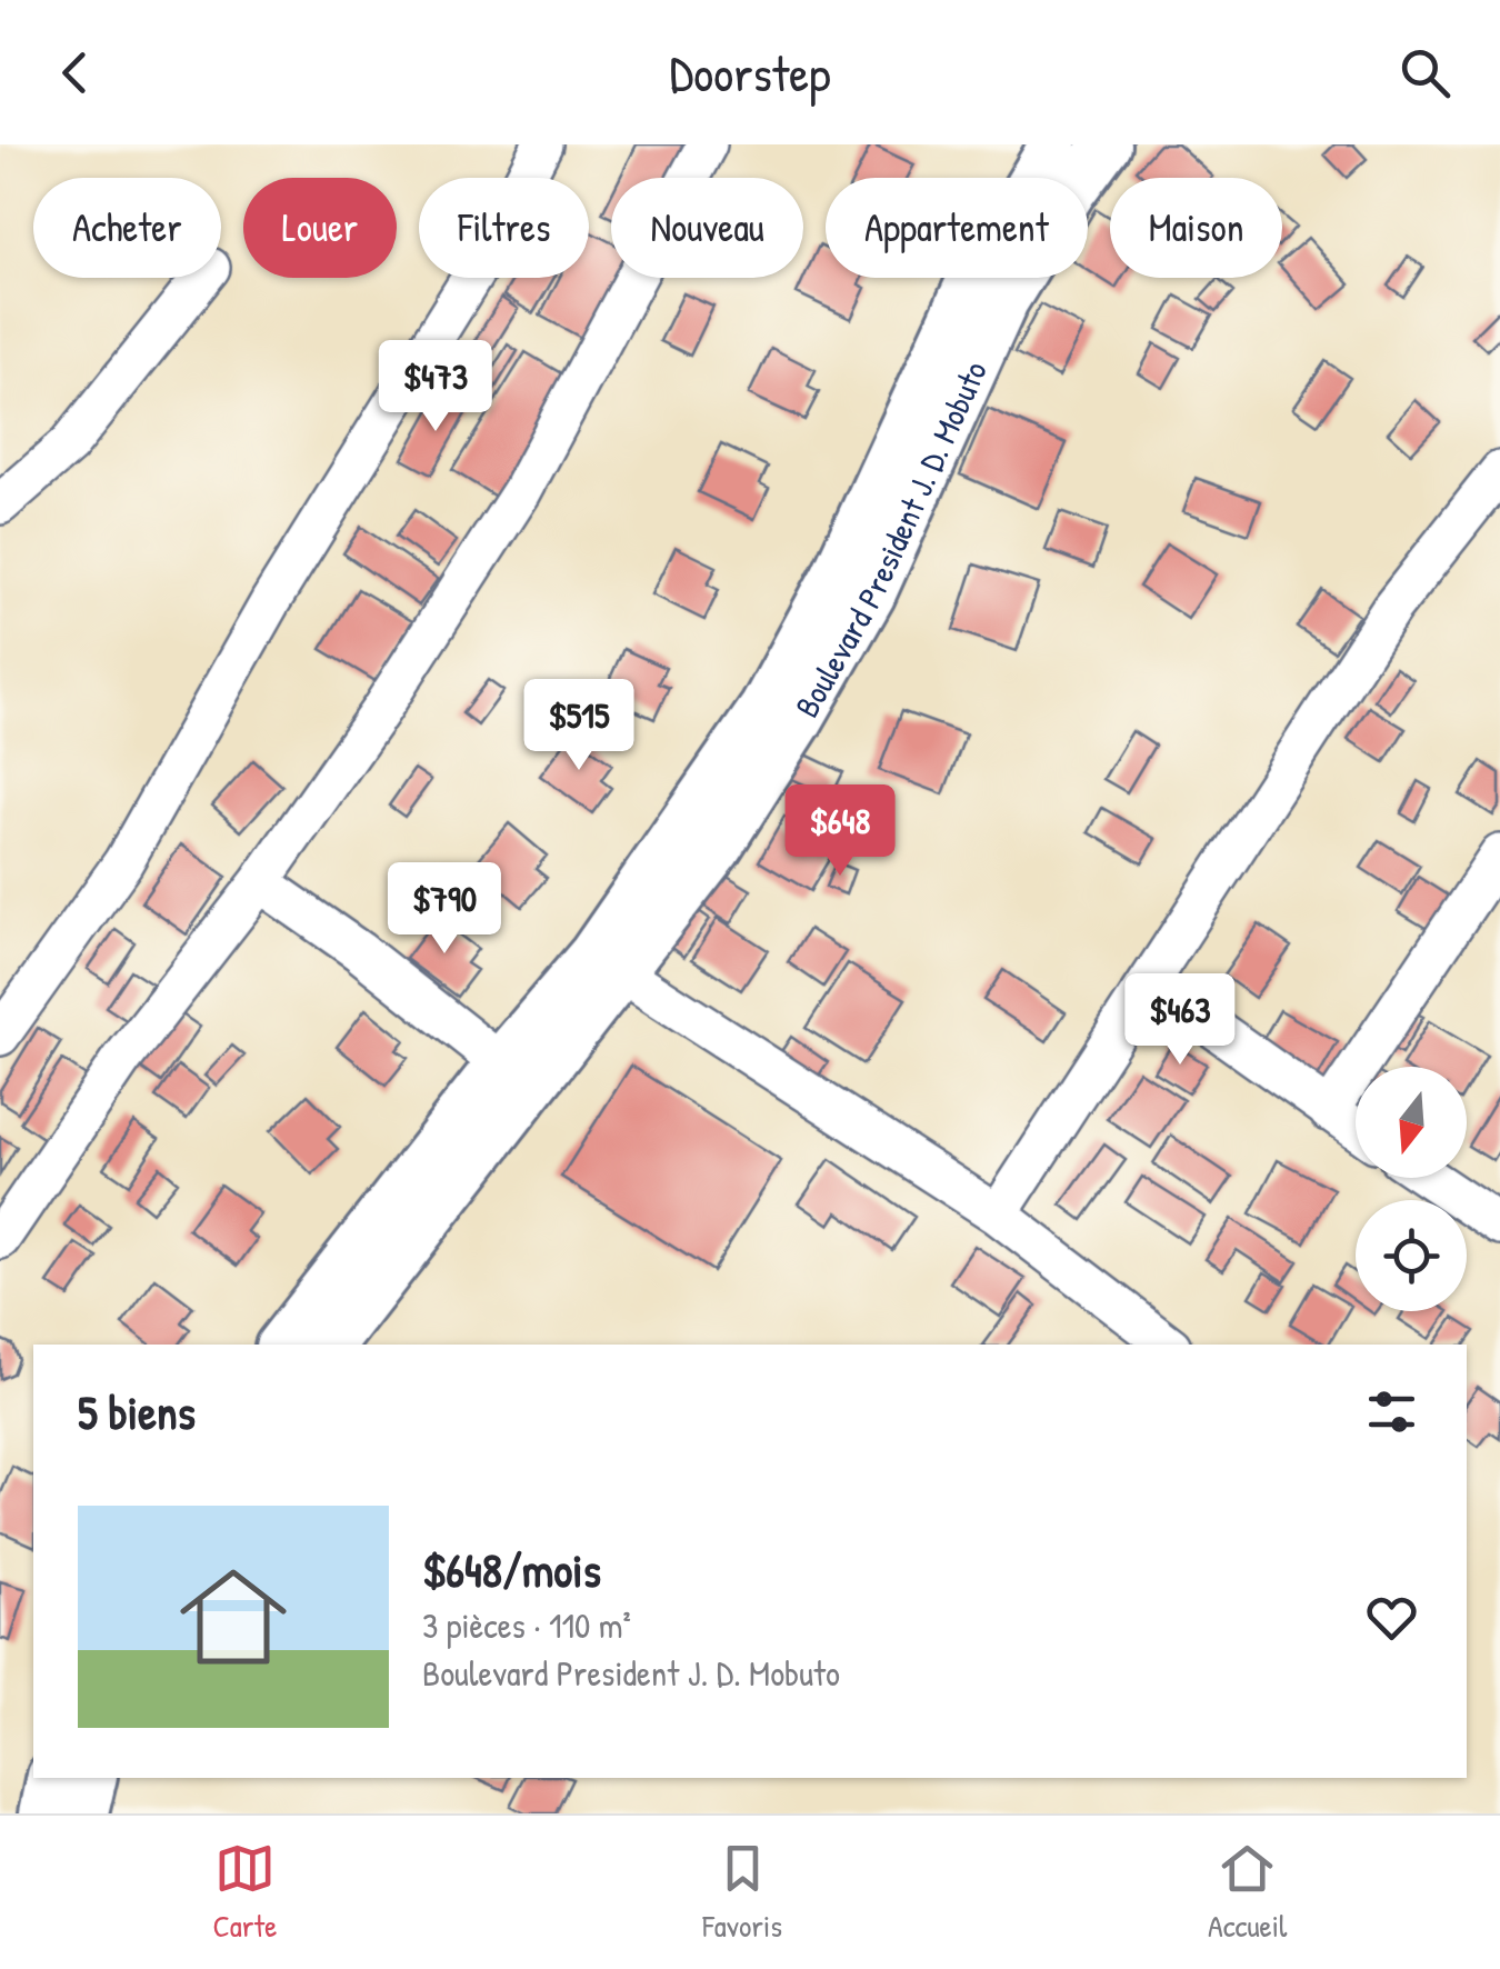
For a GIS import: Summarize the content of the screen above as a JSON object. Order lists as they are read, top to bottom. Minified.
{"streets":{"street":["Boulevard President J. D. Mobuto"]},"north":"bottom","page":{"header":"Doorstep","chip":["Acheter","Louer","Filtres","Nouveau","Appartement","Maison"],"price":["$473","$515","$648","$790","$463"],"heading":"5 biens","list":[{"name":"$648/mois","note":"3 pièces · 110 m² · Boulevard President J. D. Mobuto"}],"tabs":["Carte","Favoris","Accueil"]}}
